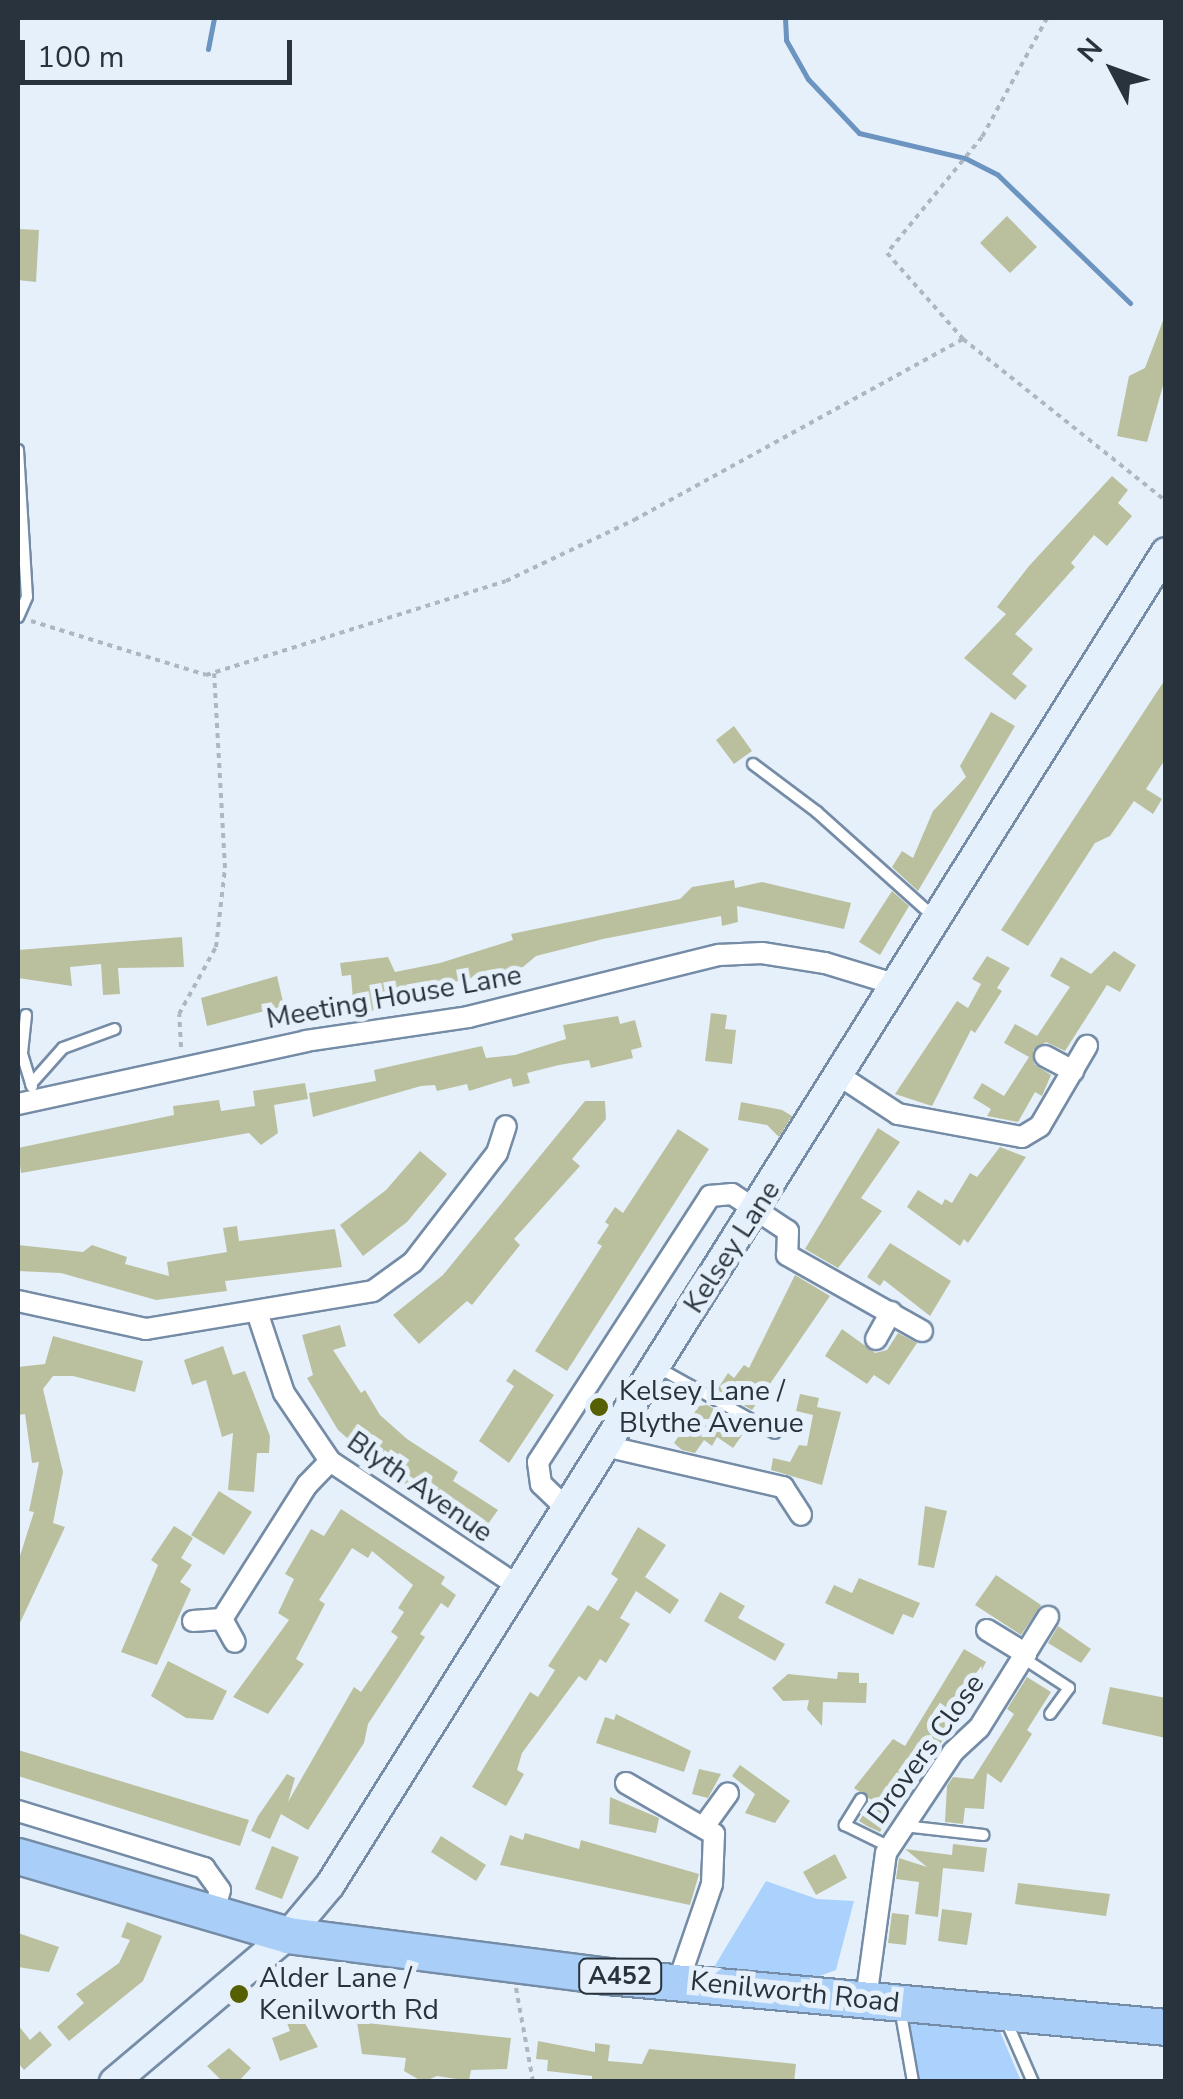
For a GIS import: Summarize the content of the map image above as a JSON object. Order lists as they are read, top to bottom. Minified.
{"streets":{"highway":["A452","Kenilworth Road"],"main road":["Kelsey Lane"],"street":["Meeting House Lane","Blyth Avenue","Drovers Close"]},"crossings":[["Meeting House Lane","Kelsey Lane"],["Kelsey Lane","Blyth Avenue"],["Kelsey Lane","Kenilworth Road"],["Drovers Close","Kenilworth Road"]],"places":["Kelsey Lane / Blythe Avenue","Alder Lane / Kenilworth Rd"],"scale_bar":"100 m","north":"top left"}
